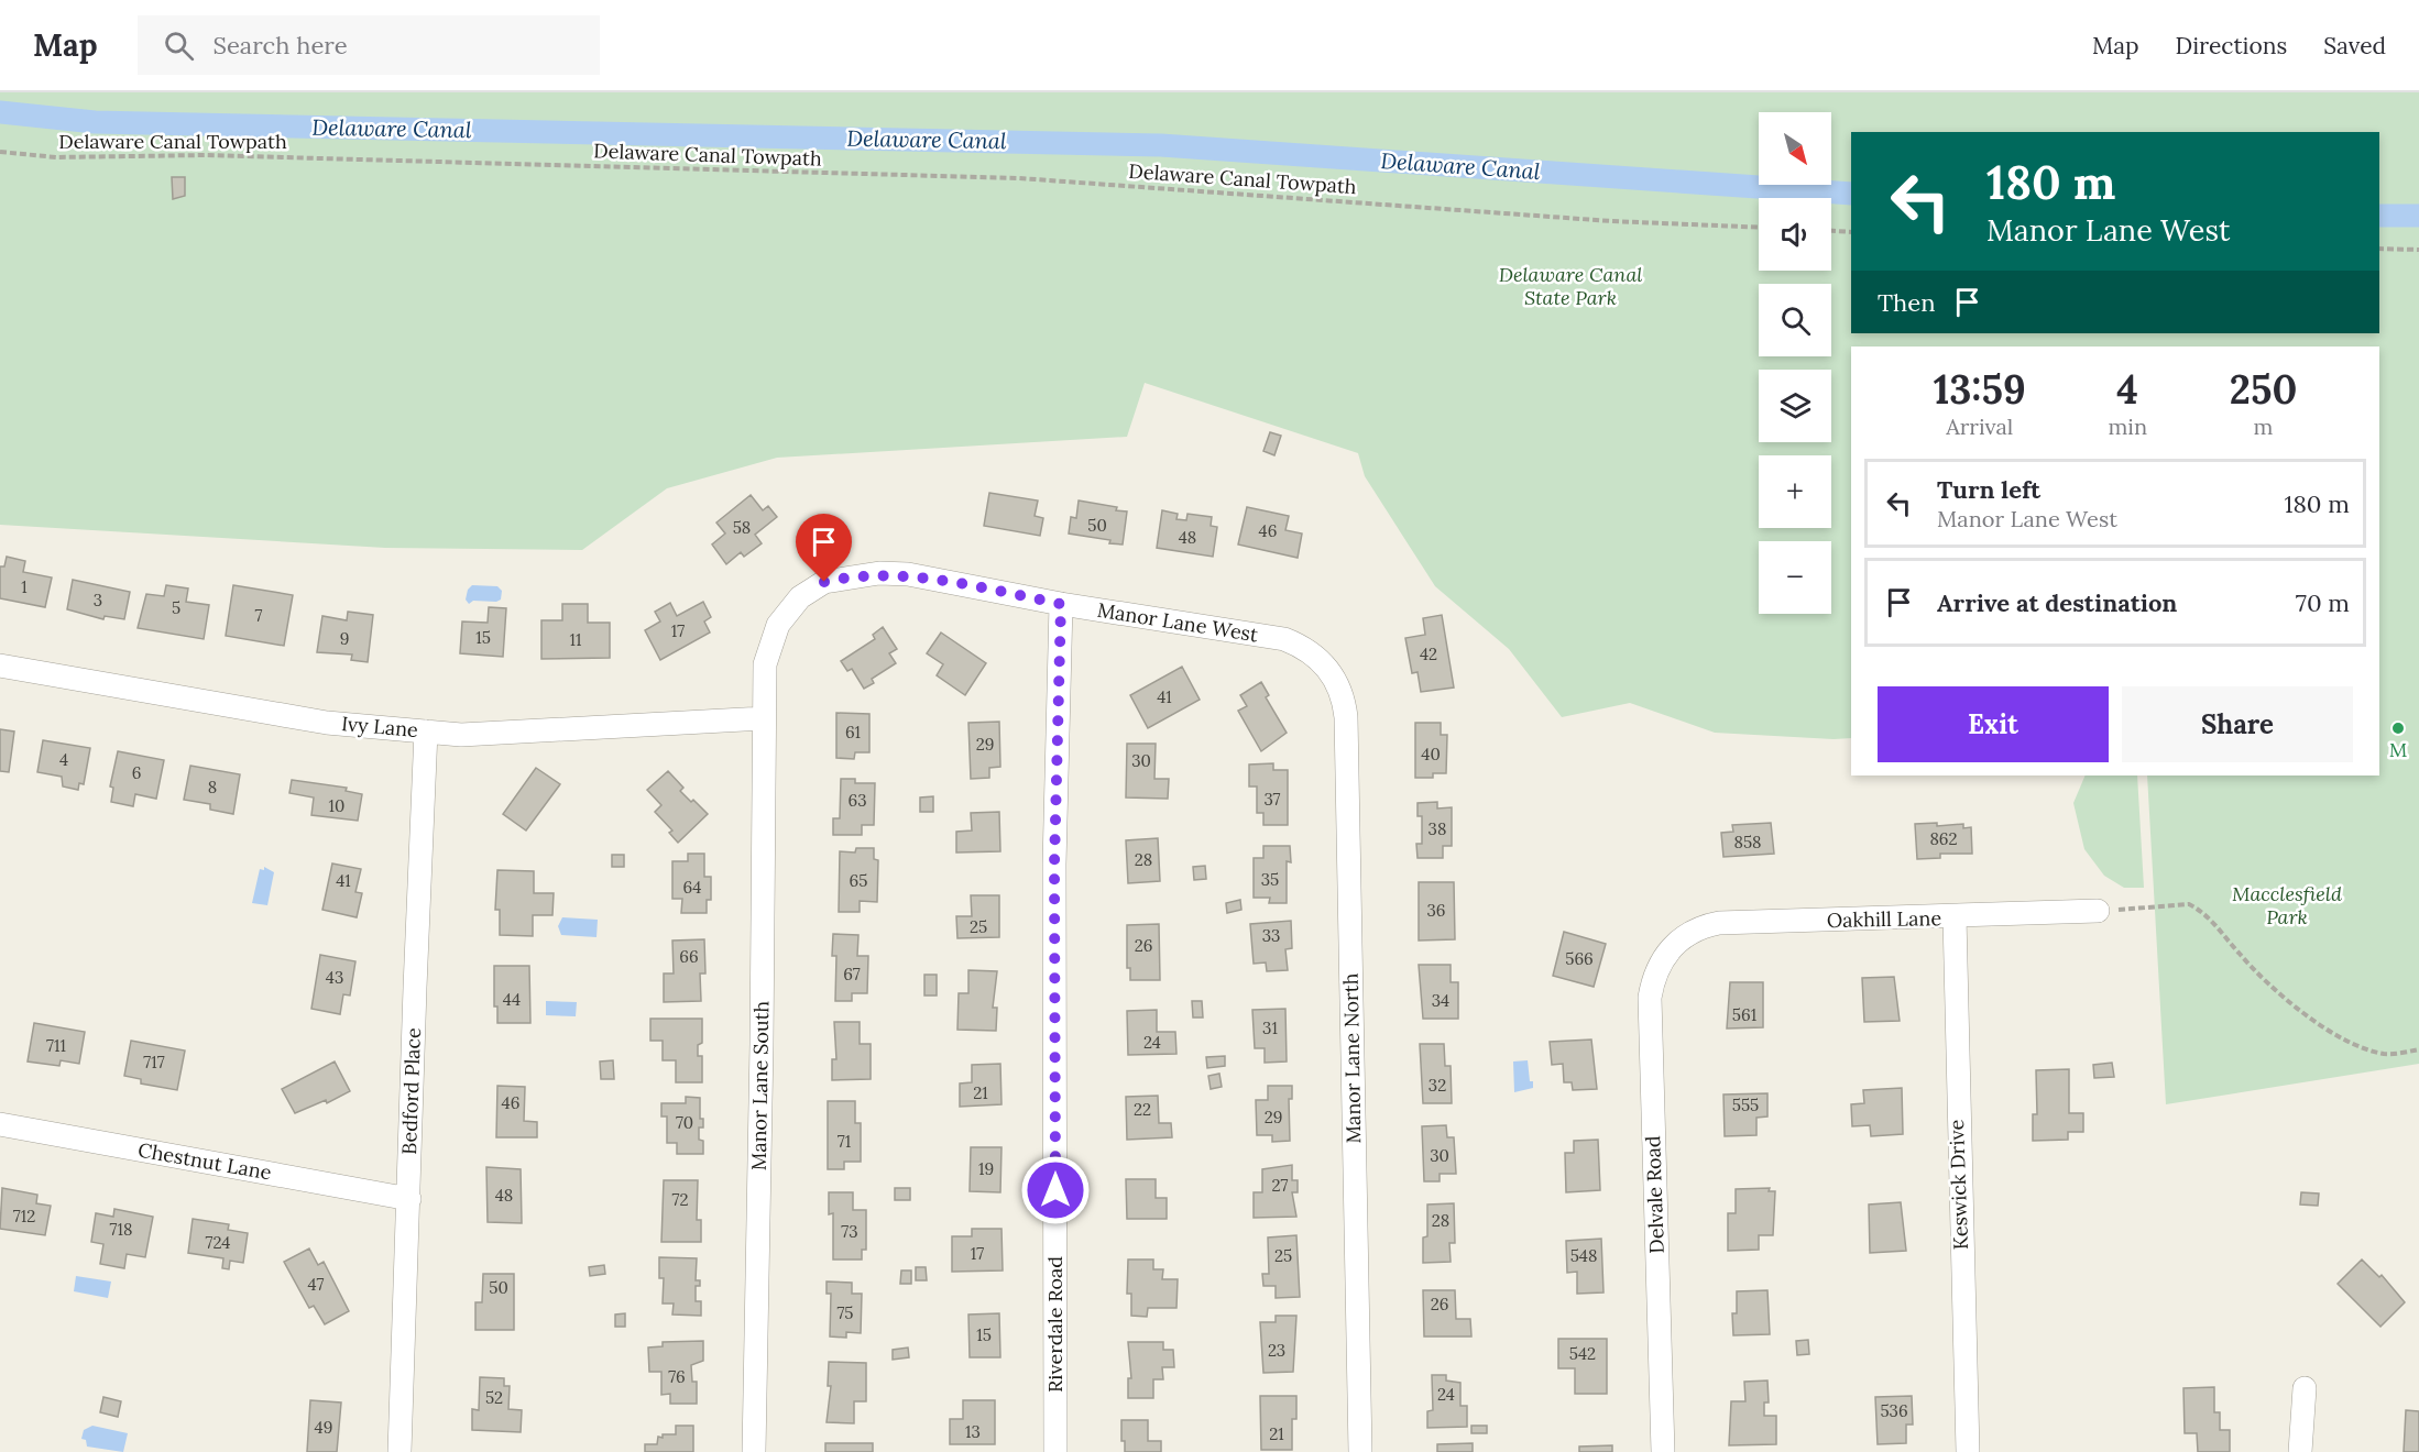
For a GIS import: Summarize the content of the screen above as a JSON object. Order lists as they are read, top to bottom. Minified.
{"streets":{"street":["Manor Lane West","Ivy Lane","Oakhill Lane","Manor Lane North","Manor Lane South","Bedford Place","Chestnut Lane","Keswick Drive","Delvale Road","Riverdale Road"],"path":["Delaware Canal Towpath"]},"crossings":[["Manor Lane West","Ivy Lane"],["Manor Lane West","Manor Lane North"],["Manor Lane West","Manor Lane South"],["Manor Lane West","Riverdale Road"],["Ivy Lane","Manor Lane South"],["Ivy Lane","Bedford Place"],["Oakhill Lane","Keswick Drive"],["Oakhill Lane","Delvale Road"],["Bedford Place","Chestnut Lane"]],"water":["Delaware Canal"],"parks":["Delaware Canal State Park","Macclesfield Park"],"places":["M"],"house_numbers":["50","58","46","48","1","3","5","7","17","15","9","11","42","41","61","29","40","4","30","6","8","37","63","10","38","862","858","28","35","41","65","64","36","25","33","26","66","566","67","43","44","34","561","31","24","711","717","32","21","46","555","22","29","70","71","30","19","27","48","72","712","28","718","73","724","17","25","548","47","50","26","75","15","23","542","76","24","52","536","49","13","21"],"north":"bottom right","page":{"header":"Map","search":"Search here","nav":["Map","Directions","Saved"],"map_buttons":["+","−"],"turn":["180 m","Manor Lane West"],"then":"Then","eta":["13:59","Arrival","4","min","250","m"],"list":[{"name":"Turn left","note":"Manor Lane West","value":"180 m"},{"name":"Arrive at destination","value":"70 m"}],"buttons":["Exit","Share"]}}
